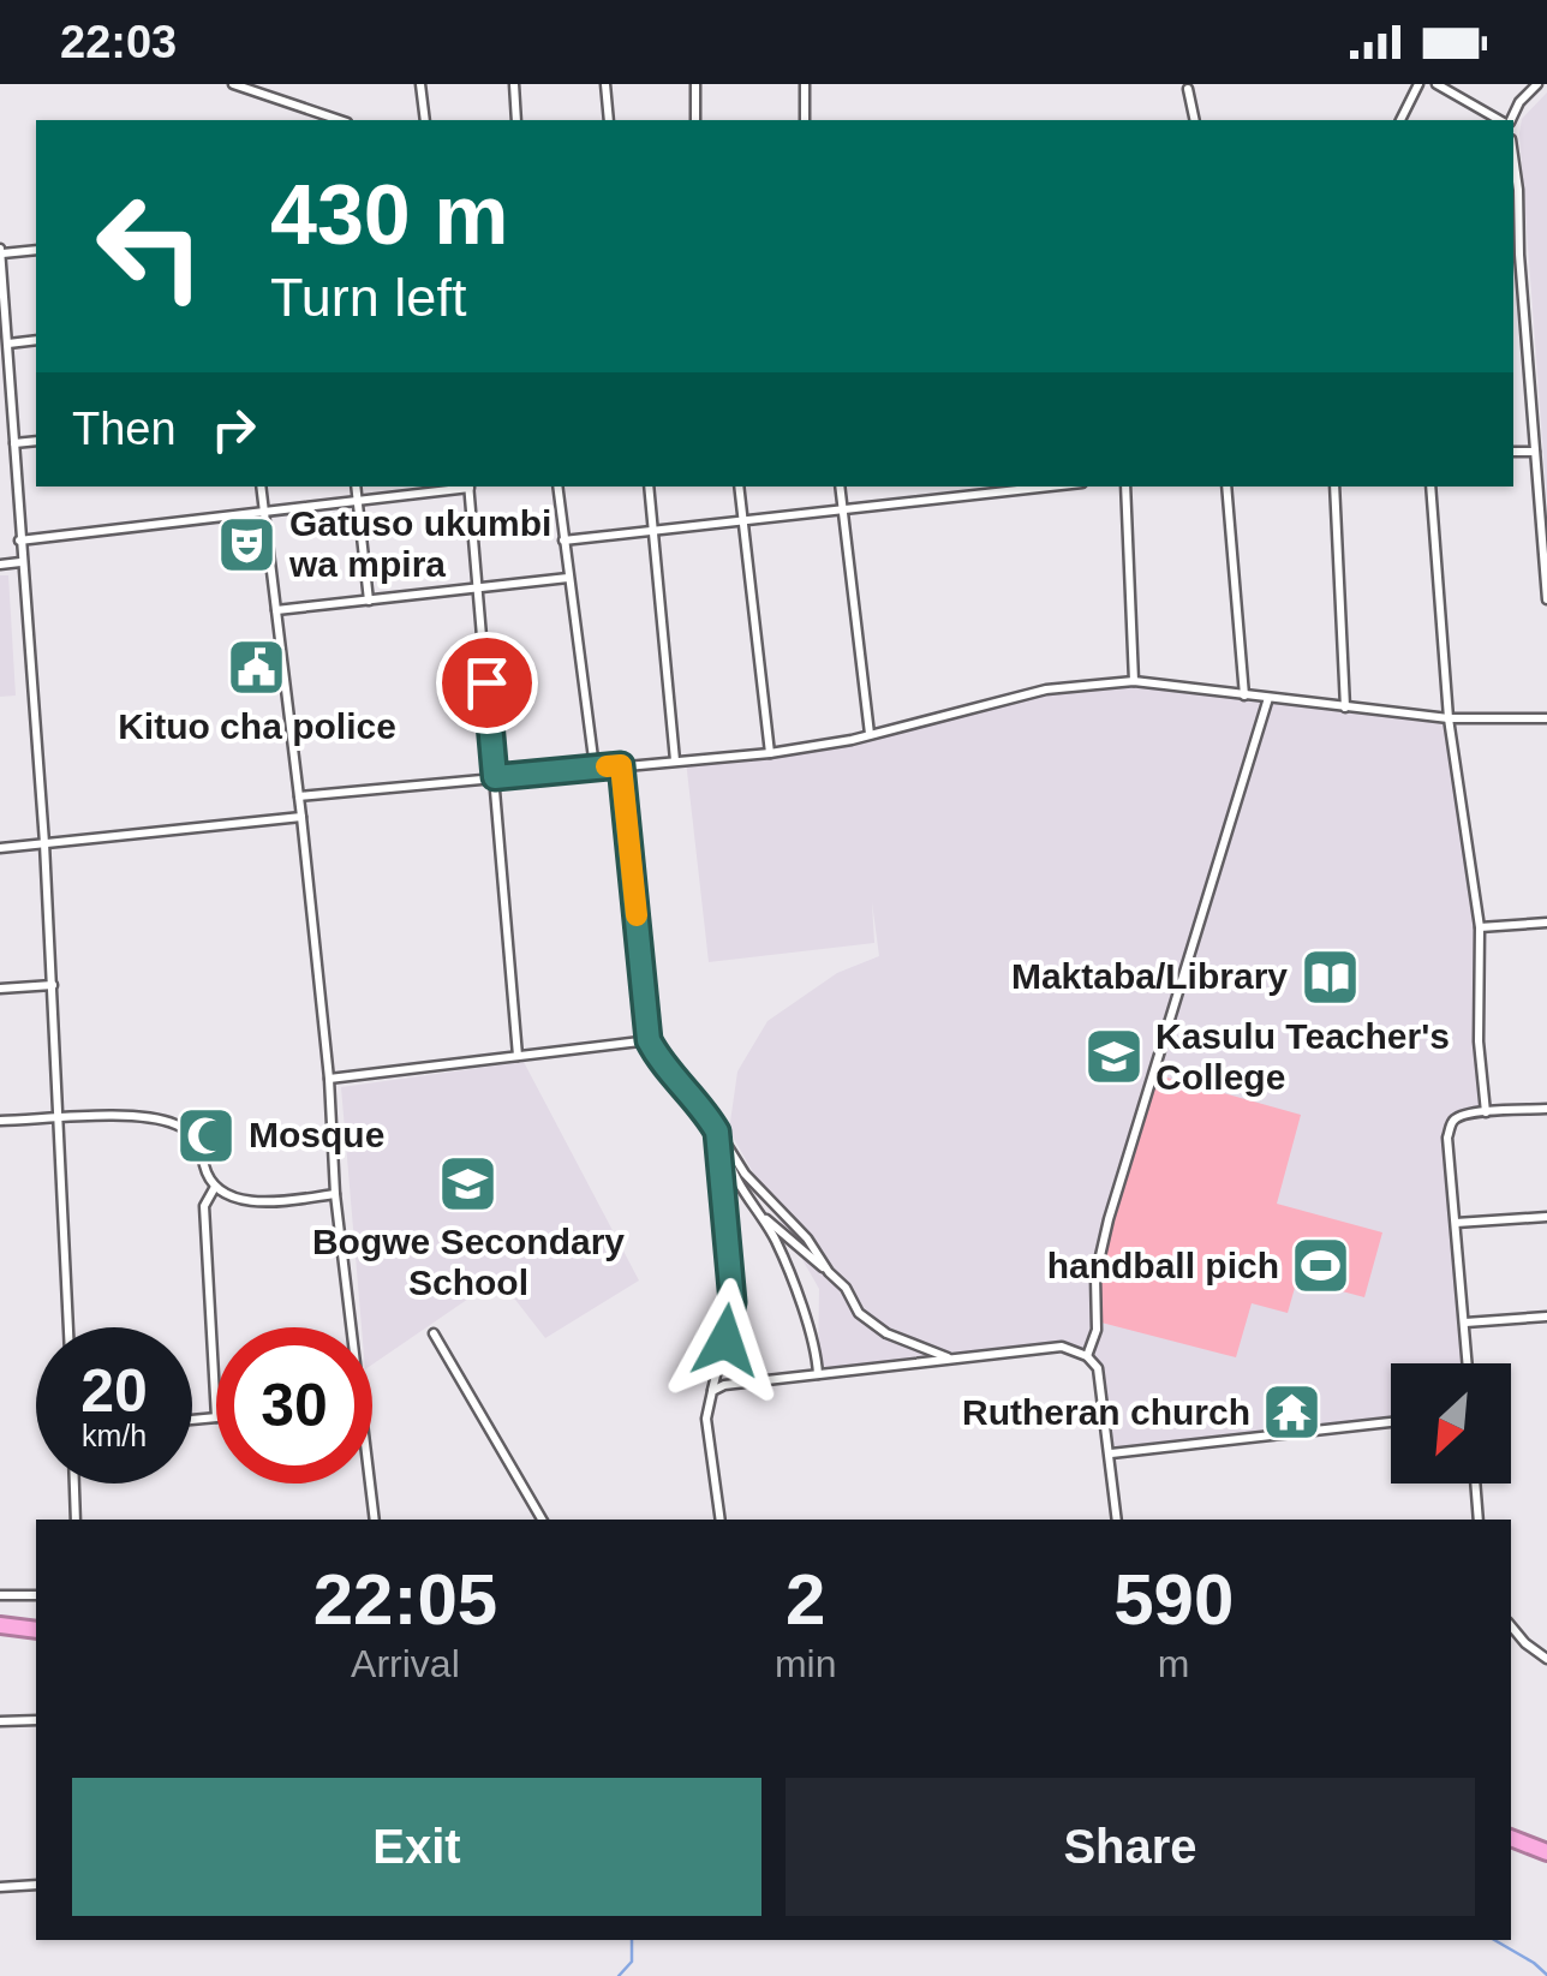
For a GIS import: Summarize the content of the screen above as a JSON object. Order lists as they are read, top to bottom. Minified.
{"places":{"theatre":["Gatuso ukumbi wa mpira"],"public building":["Kituo cha police"],"library":["Maktaba/Library"],"school or university":["Kasulu Teacher's College","Bogwe Secondary School"],"mosque":["Mosque"],"sports":["handball pich"],"temple":["Rutheran church"]},"north":"bottom left","page":{"status":"22:03","turn":["430 m","Turn left"],"then":"Then","speed":"20 km/h","limit":"30","eta":["22:05","Arrival","2","min","590","m"],"buttons":["Exit","Share"]}}
